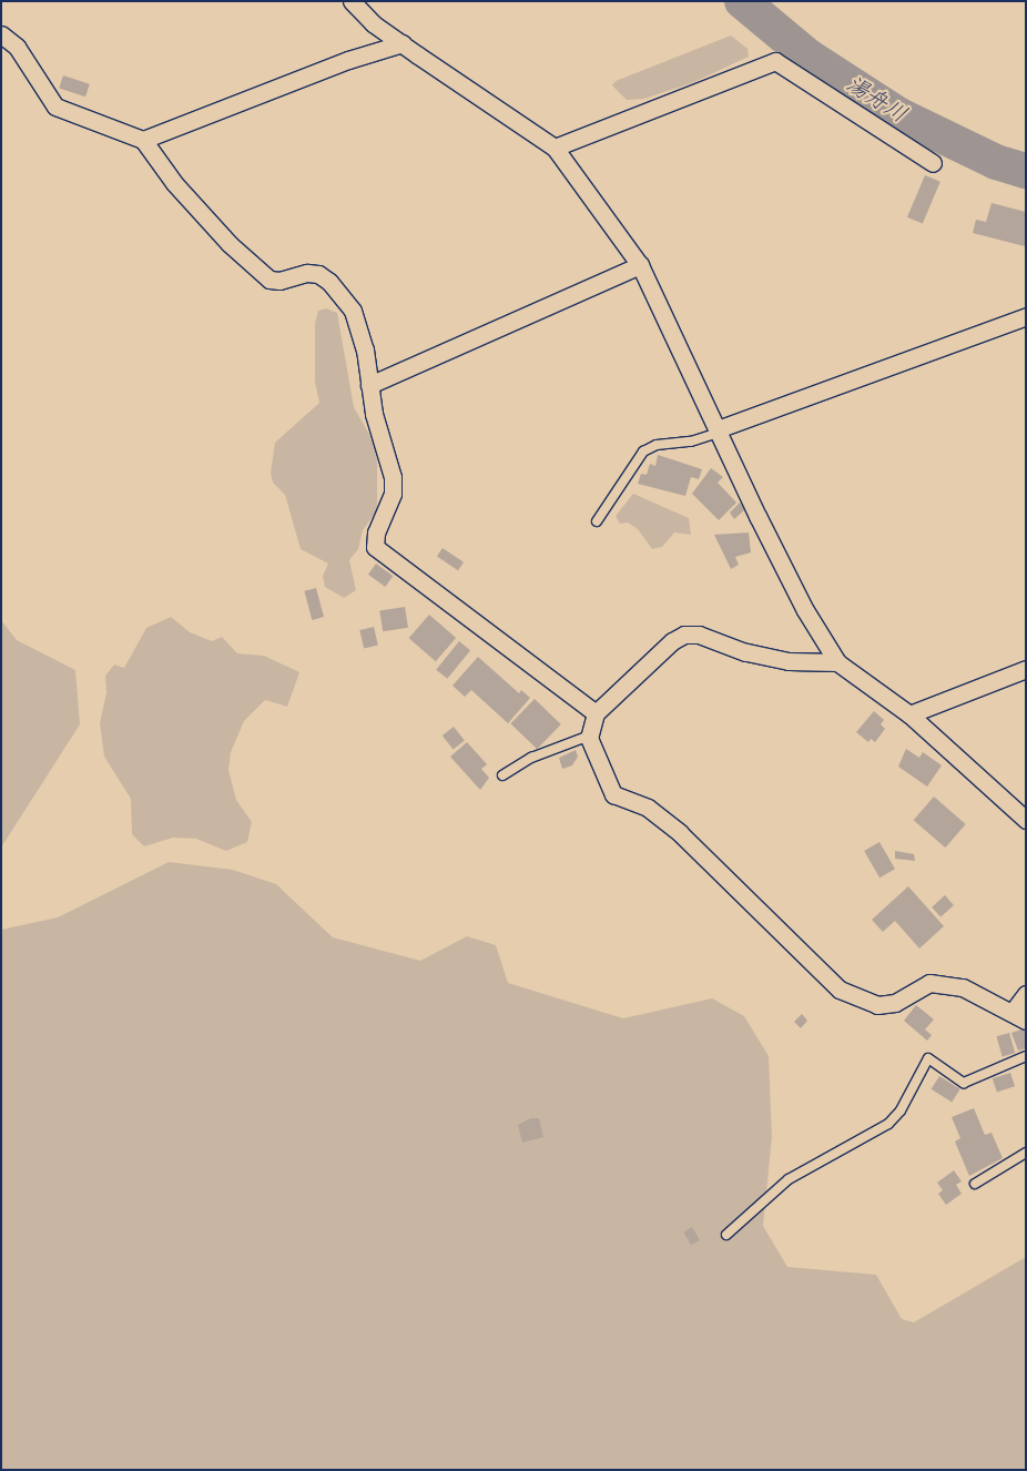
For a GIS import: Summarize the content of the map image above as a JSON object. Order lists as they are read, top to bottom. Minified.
{"water":["湯舟川"]}
